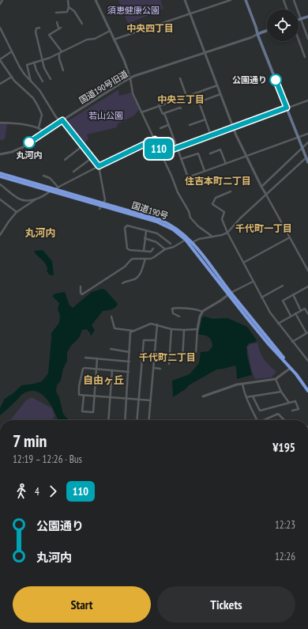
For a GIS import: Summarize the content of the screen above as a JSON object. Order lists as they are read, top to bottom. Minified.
{"streets":{"highway":["国道190号"],"street":["国道190号旧道"]},"districts":["中央四丁目","中央三丁目","住吉本町二丁目","千代町一丁目","丸河内","千代町二丁目","自由ヶ丘"],"parks":["須恵健康公園","若山公園"],"places":["公園通り","丸河内"],"lines":["bus line 110"],"page":{"on_map":"110","heading":["7 min","12:19 – 12:26 · Bus","¥195"],"legs":["4","110"],"list":[{"name":"公園通り","value":"12:23"},{"name":"丸河内","value":"12:26"}],"buttons":["Start","Tickets"]}}
